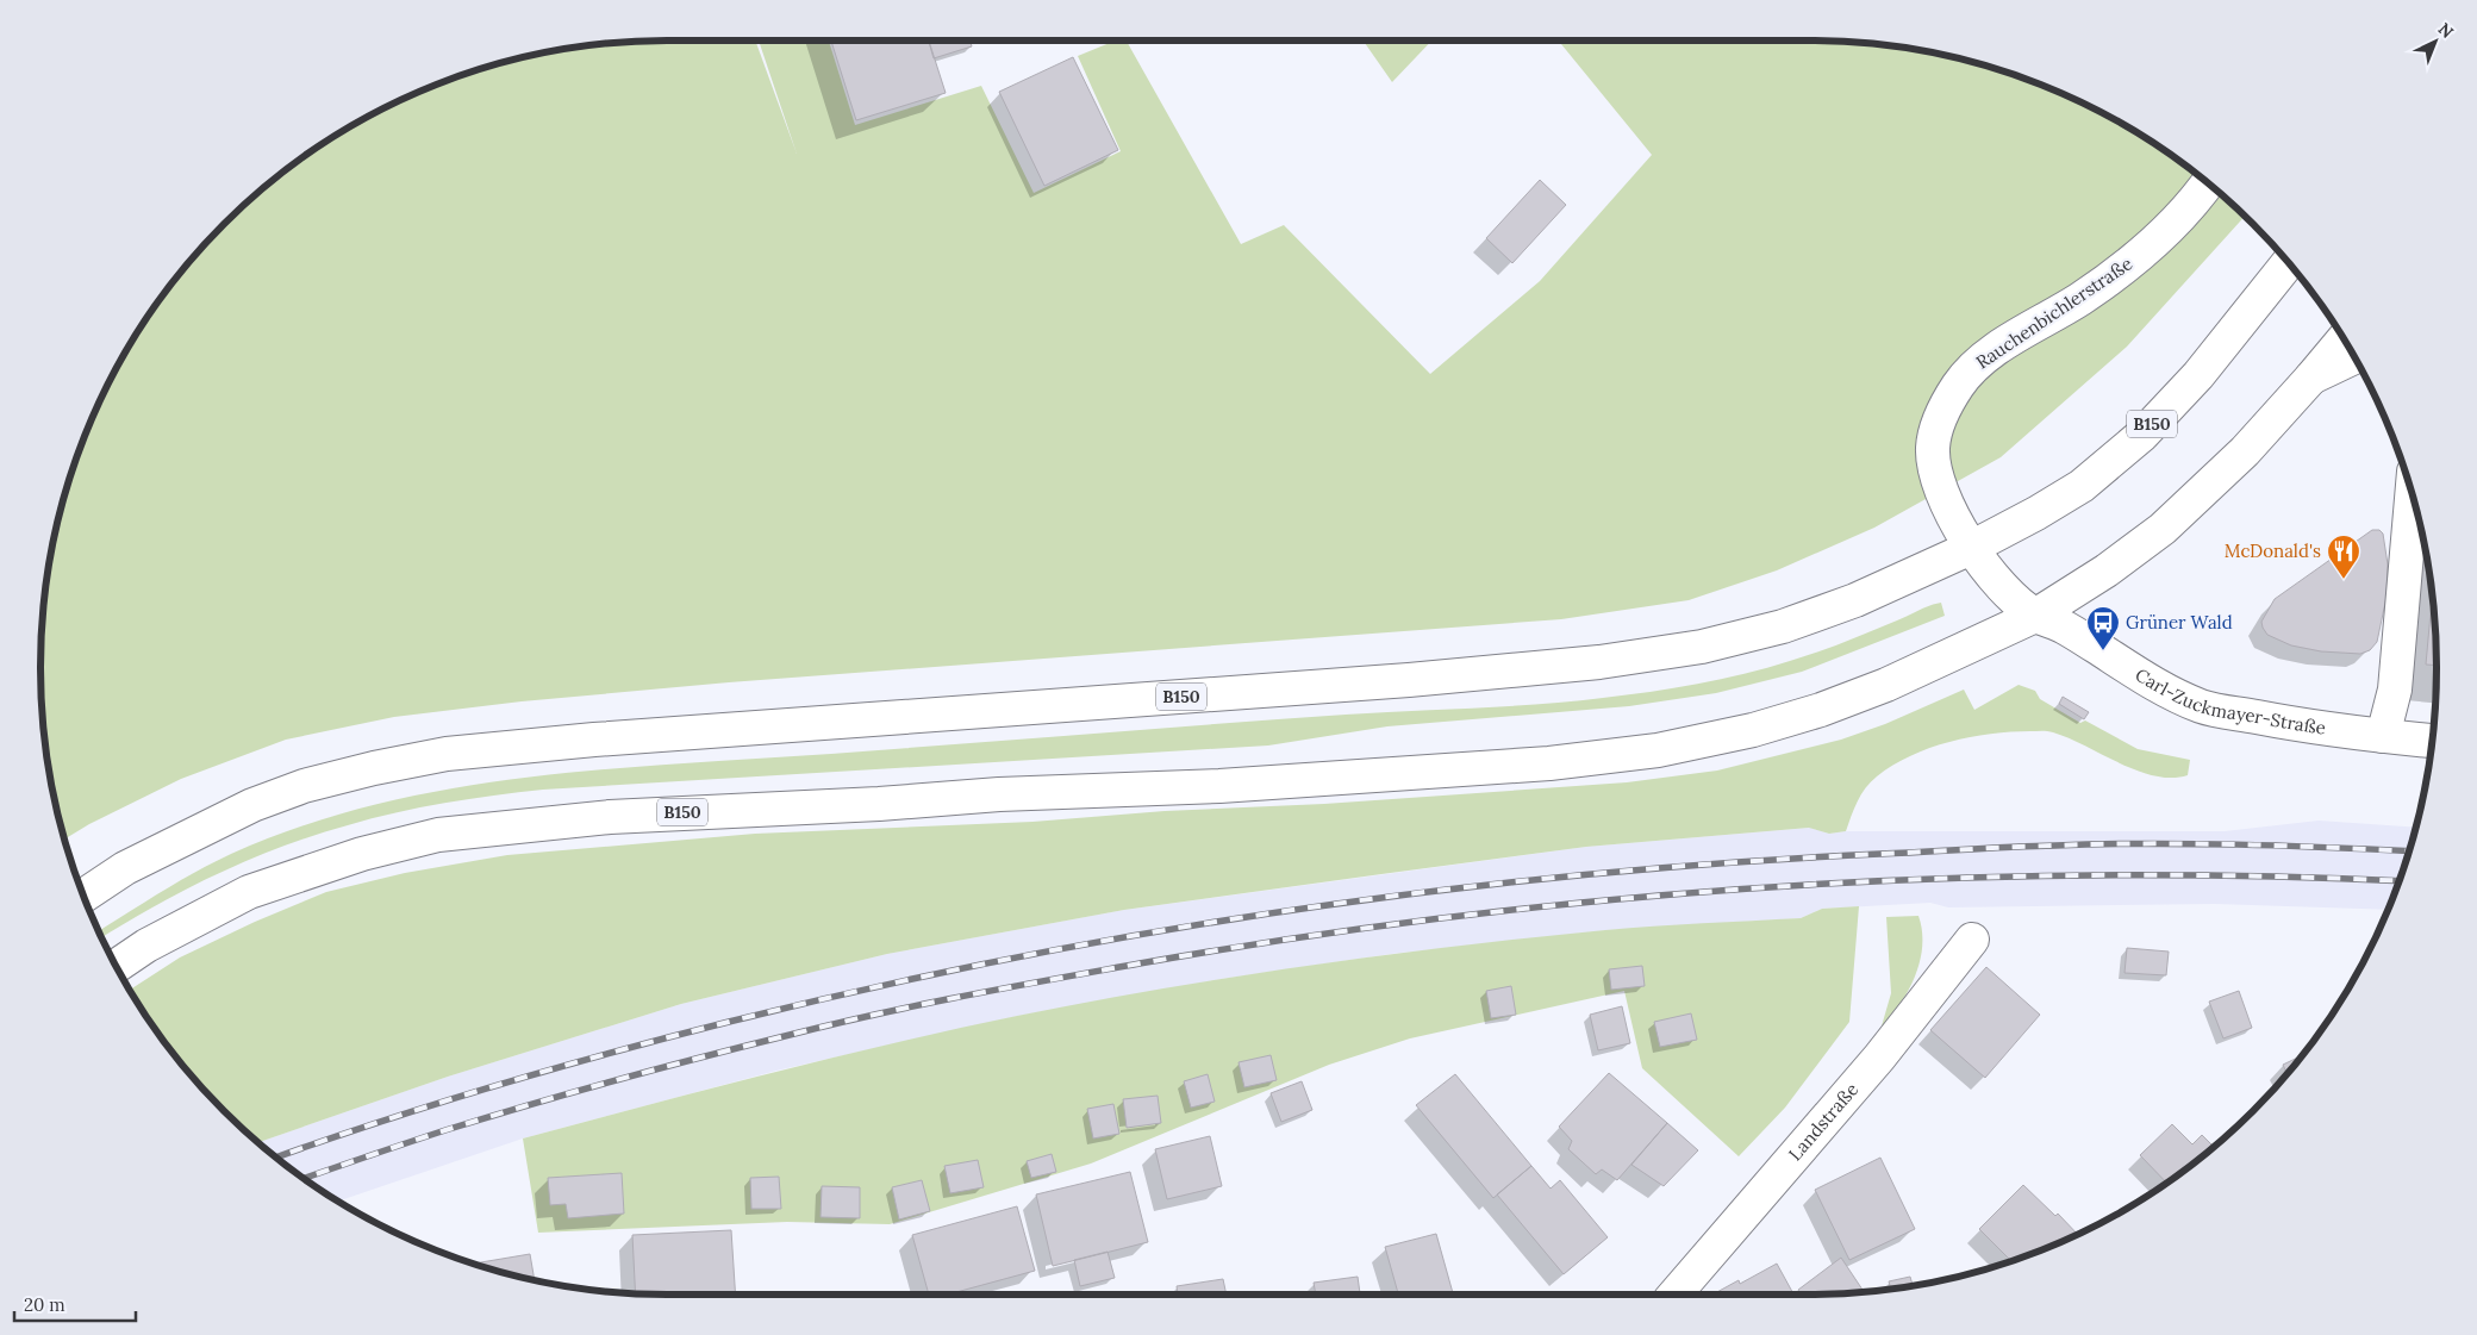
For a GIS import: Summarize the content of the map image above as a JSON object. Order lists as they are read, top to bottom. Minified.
{"streets":{"main road":["Rauchenbichlerstraße","B150","Carl-Zuckmayer-Straße","Landstraße"]},"crossings":[["Rauchenbichlerstraße","B150"],["Rauchenbichlerstraße","Carl-Zuckmayer-Straße"],["B150","Carl-Zuckmayer-Straße"]],"places":{"restaurant":["McDonald's"],"bus stop":["Grüner Wald"]},"scale_bar":"20 m","north":"top right"}
